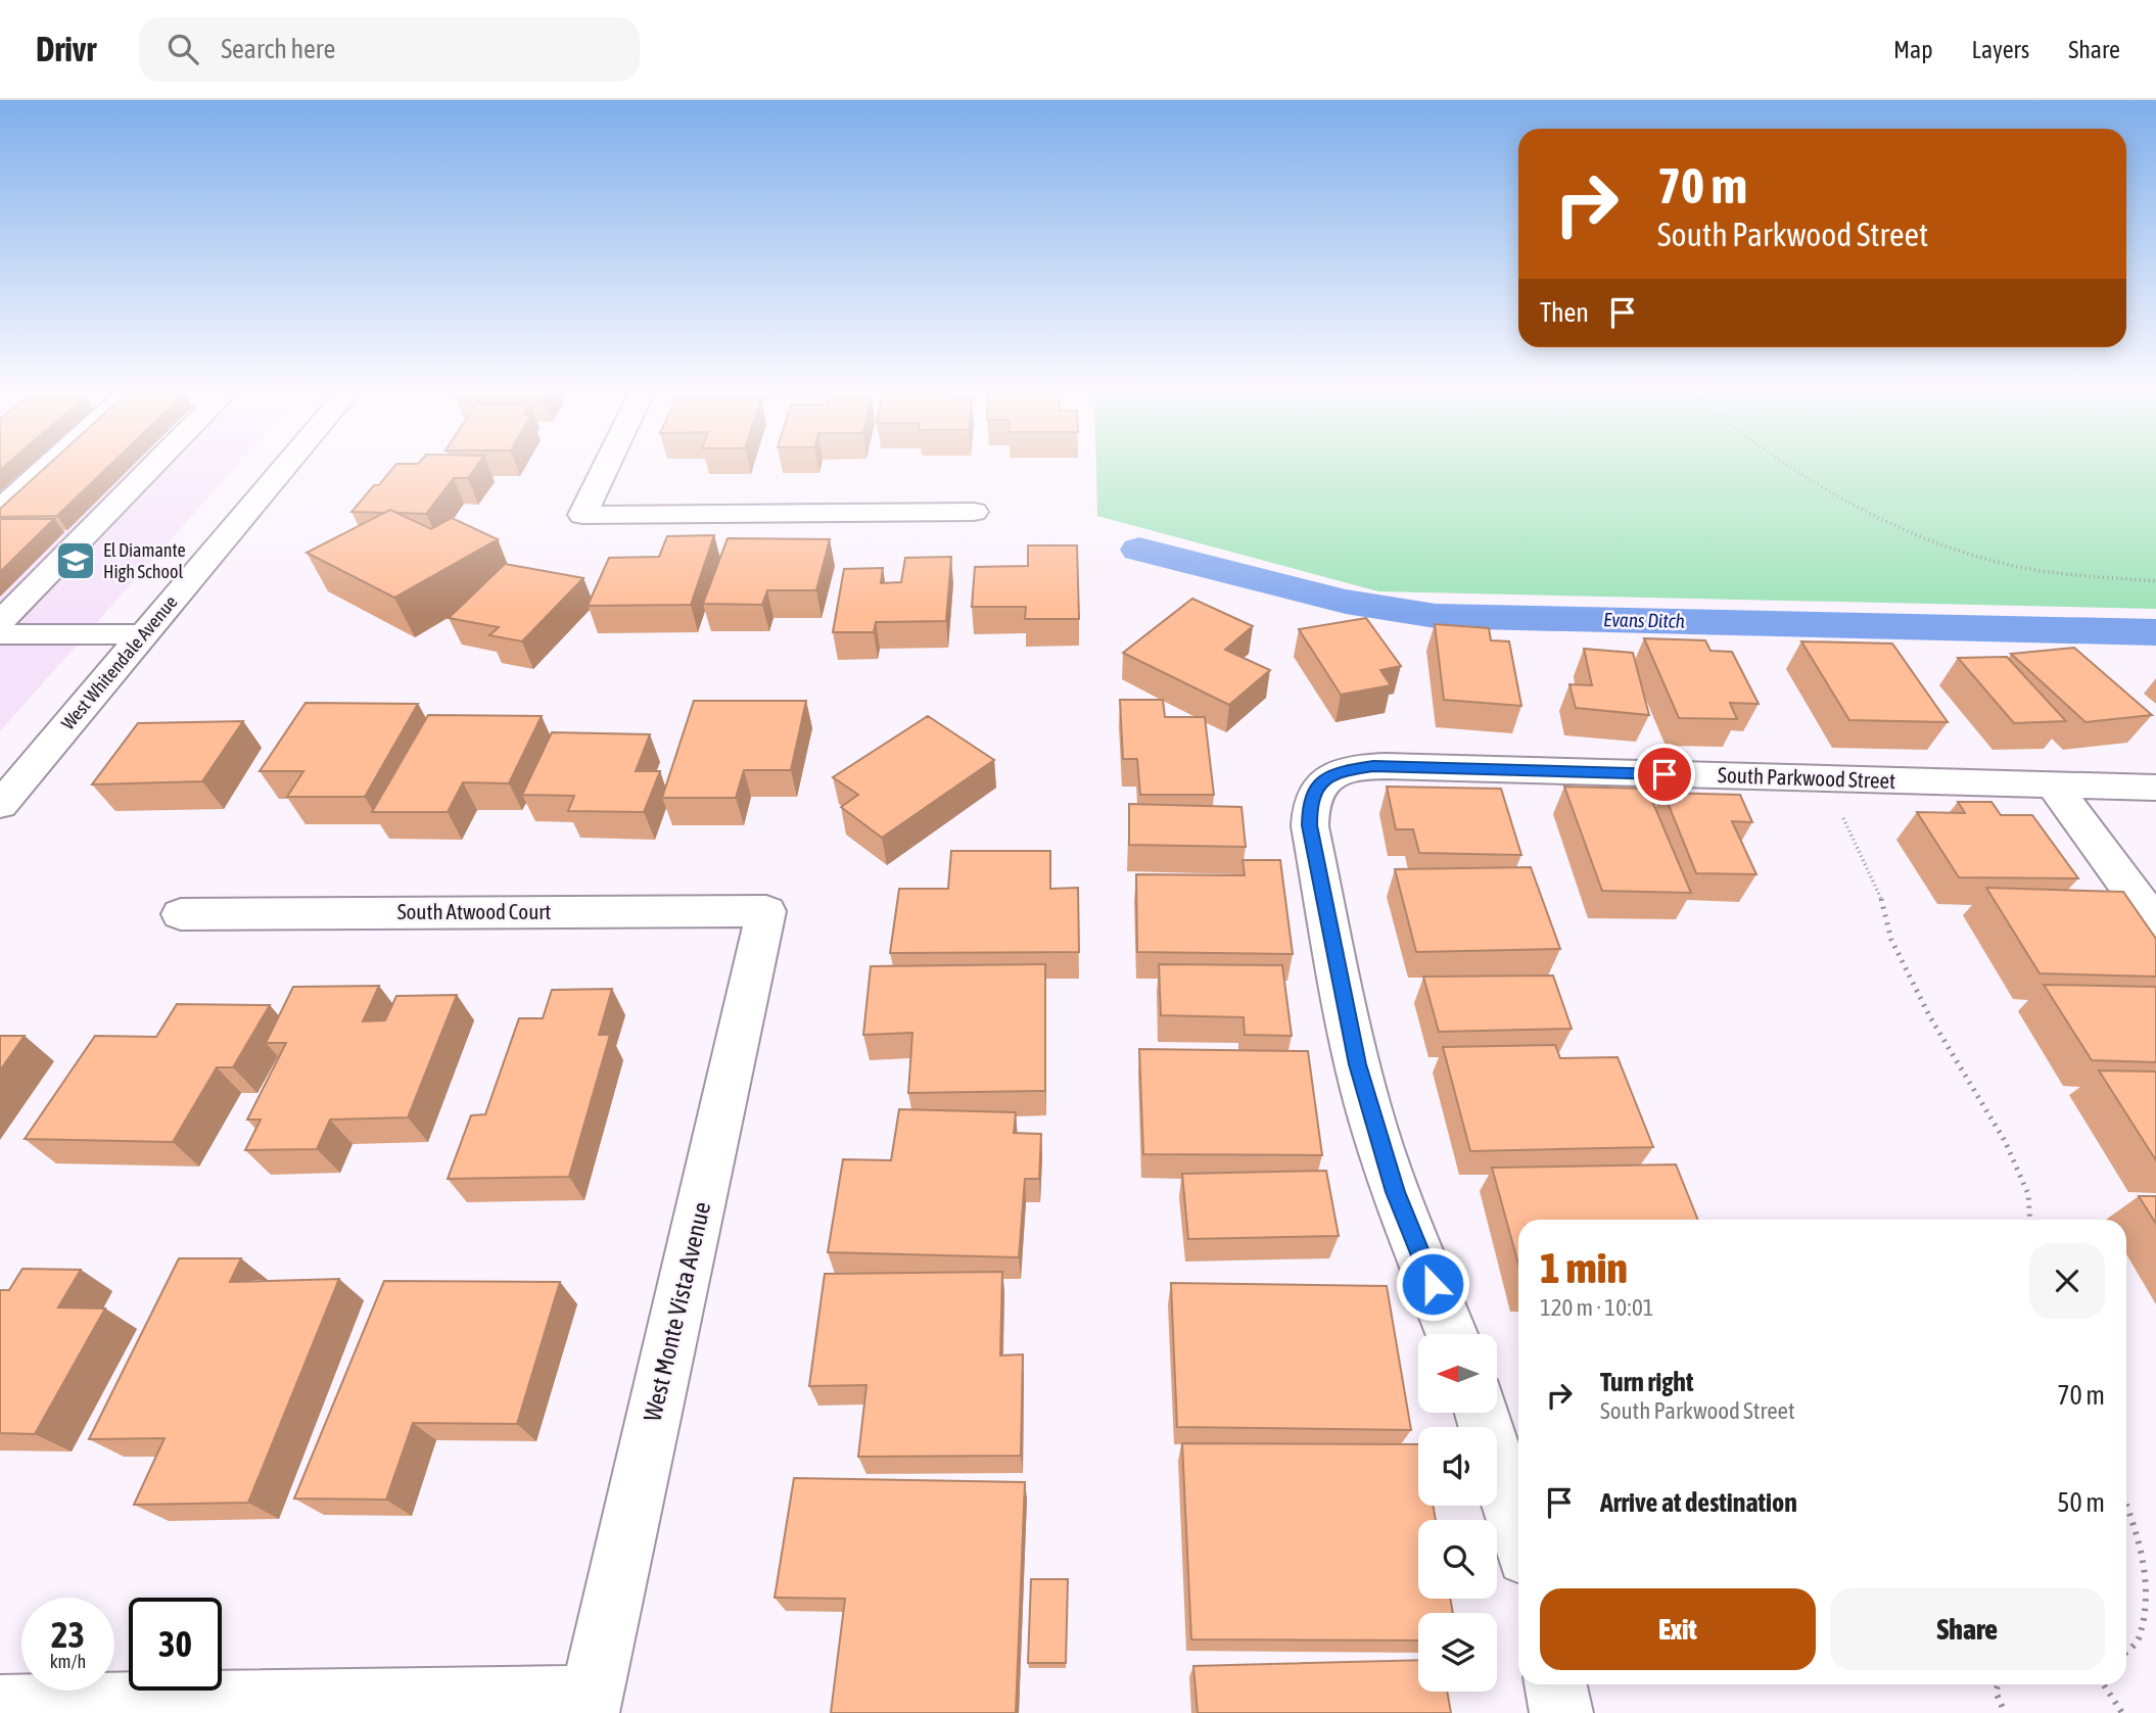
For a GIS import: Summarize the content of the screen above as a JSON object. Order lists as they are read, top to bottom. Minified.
{"streets":{"street":["West Whitendale Avenue","South Parkwood Street","South Atwood Court","West Monte Vista Avenue"]},"crossings":[["South Atwood Court","West Monte Vista Avenue"]],"water":["Evans Ditch"],"places":{"school or university":["El Diamante High School"]},"north":"left","page":{"header":"Drivr","search":"Search here","nav":["Map","Layers","Share"],"turn":["70 m","South Parkwood Street"],"then":"Then","heading":["1 min","120 m · 10:01"],"list":[{"name":"Turn right","note":"South Parkwood Street","value":"70 m"},{"name":"Arrive at destination","value":"50 m"}],"buttons":["Exit","Share"],"speed":"23 km/h","limit":"30"}}
